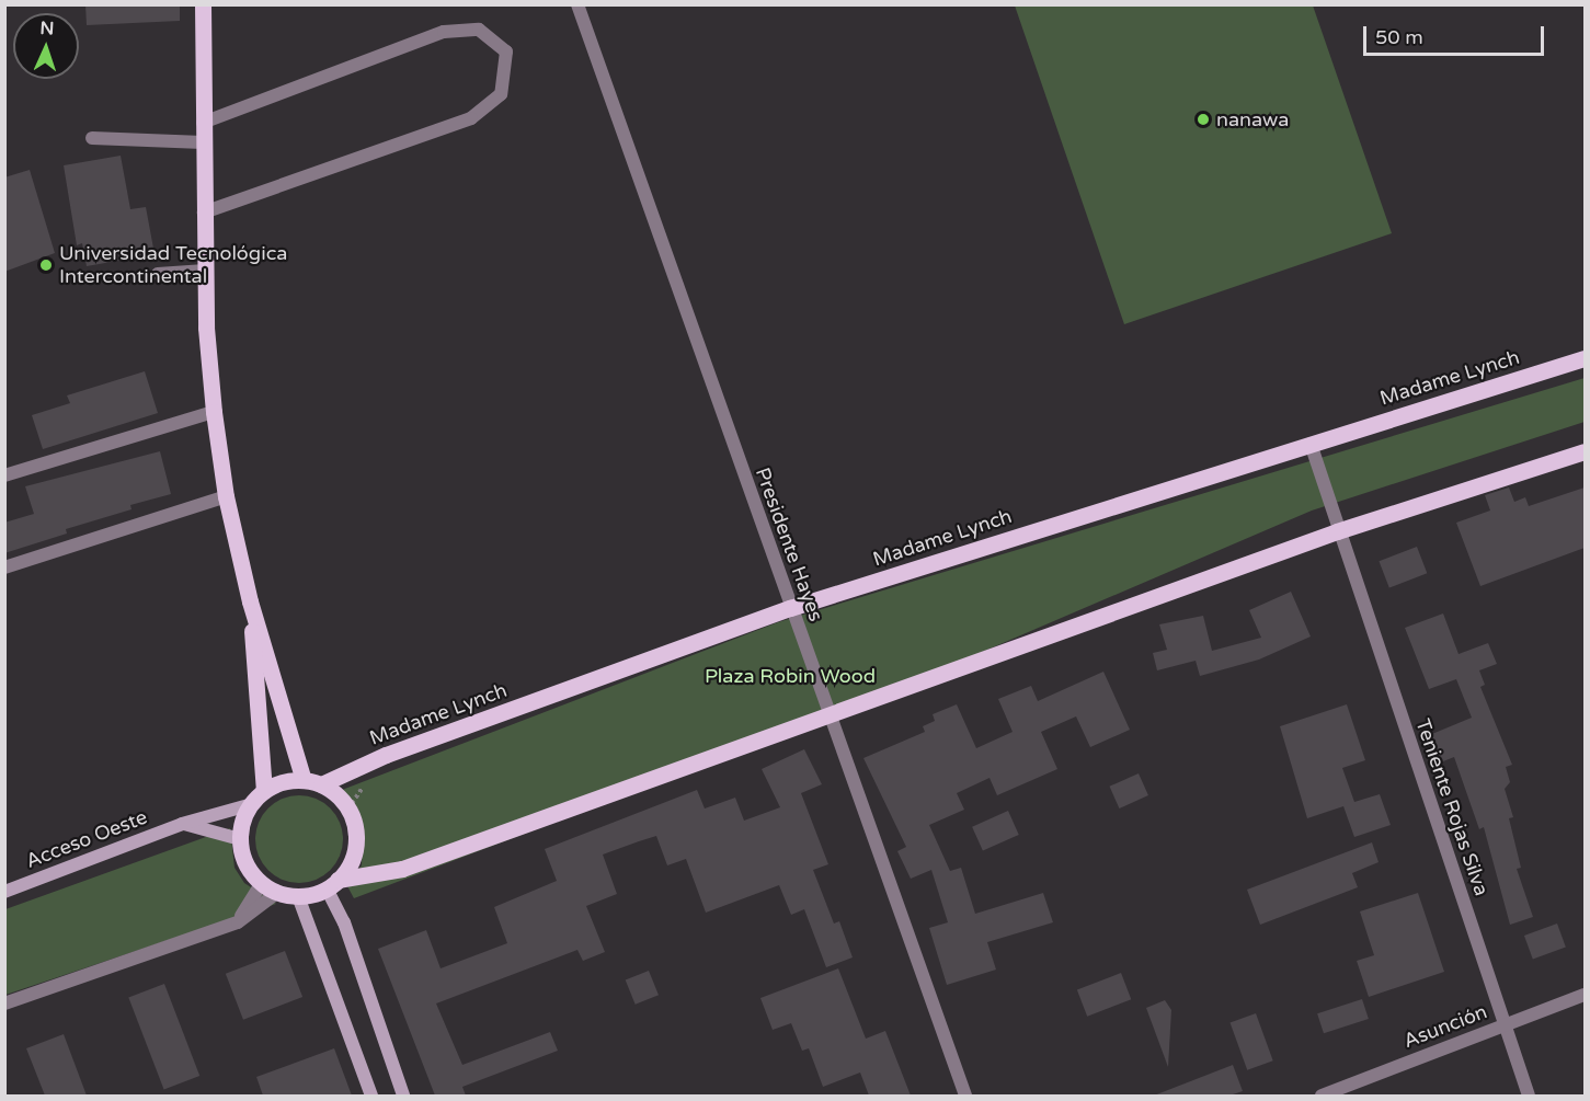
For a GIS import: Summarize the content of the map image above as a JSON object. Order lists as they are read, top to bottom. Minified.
{"streets":{"main road":["Madame Lynch","Acceso Oeste"],"street":["Presidente Hayes","Teniente Rojas Silva","Asunción"]},"crossings":[["Madame Lynch","Presidente Hayes"],["Madame Lynch","Teniente Rojas Silva"],["Madame Lynch","Acceso Oeste"],["Teniente Rojas Silva","Asunción"]],"parks":["Plaza Robin Wood"],"places":["nanawa","Universidad Tecnológica Intercontinental"],"scale_bar":"50 m","north":"top"}
